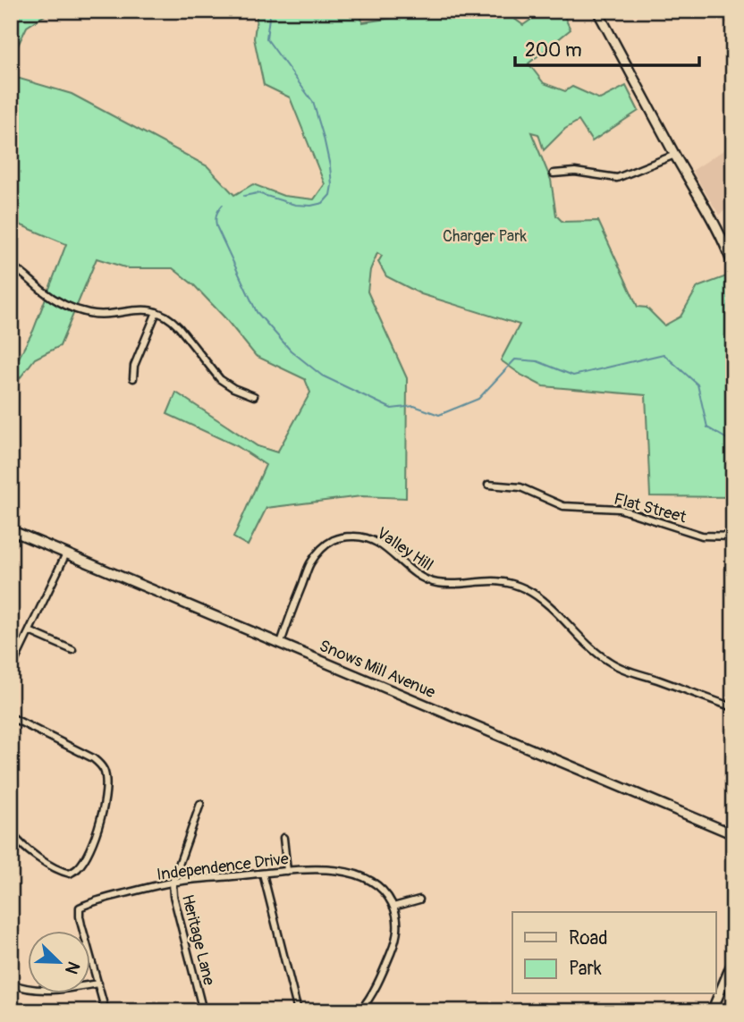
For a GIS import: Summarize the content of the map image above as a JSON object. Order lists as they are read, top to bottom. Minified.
{"streets":{"main road":["Snows Mill Avenue"],"street":["Flat Street","Valley Hill","Independence Drive","Heritage Lane"]},"crossings":[["Valley Hill","Snows Mill Avenue"],["Independence Drive","Heritage Lane"]],"parks":["Charger Park"],"legend":["Road","Park"],"scale_bar":"200 m","north":"bottom right"}
